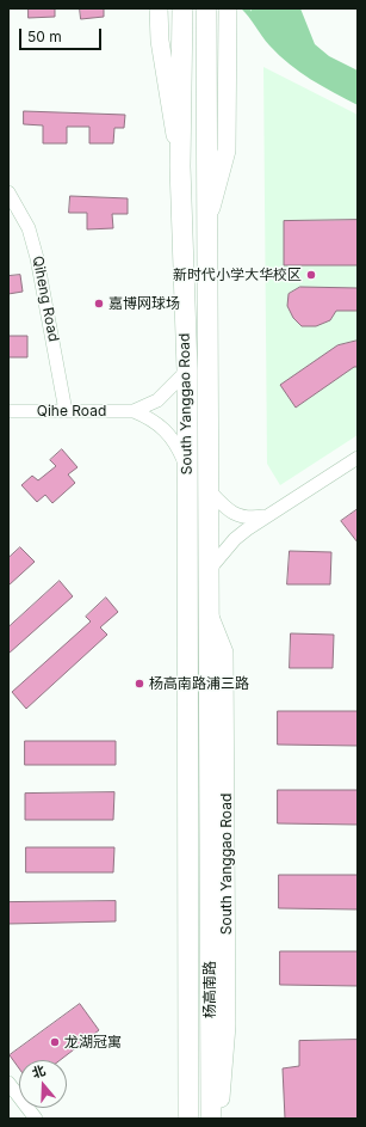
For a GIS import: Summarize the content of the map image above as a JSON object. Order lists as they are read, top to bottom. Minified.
{"streets":{"highway":["South Yanggao Road","杨高南路"],"street":["Qiheng Road","Qihe Road"]},"crossings":[["Qiheng Road","Qihe Road"],["South Yanggao Road","Qihe Road"],["South Yanggao Road","杨高南路"]],"places":["新时代小学大华校区","嘉博网球场","杨高南路浦三路","龙湖冠寓"],"scale_bar":"50 m","north":"top"}
